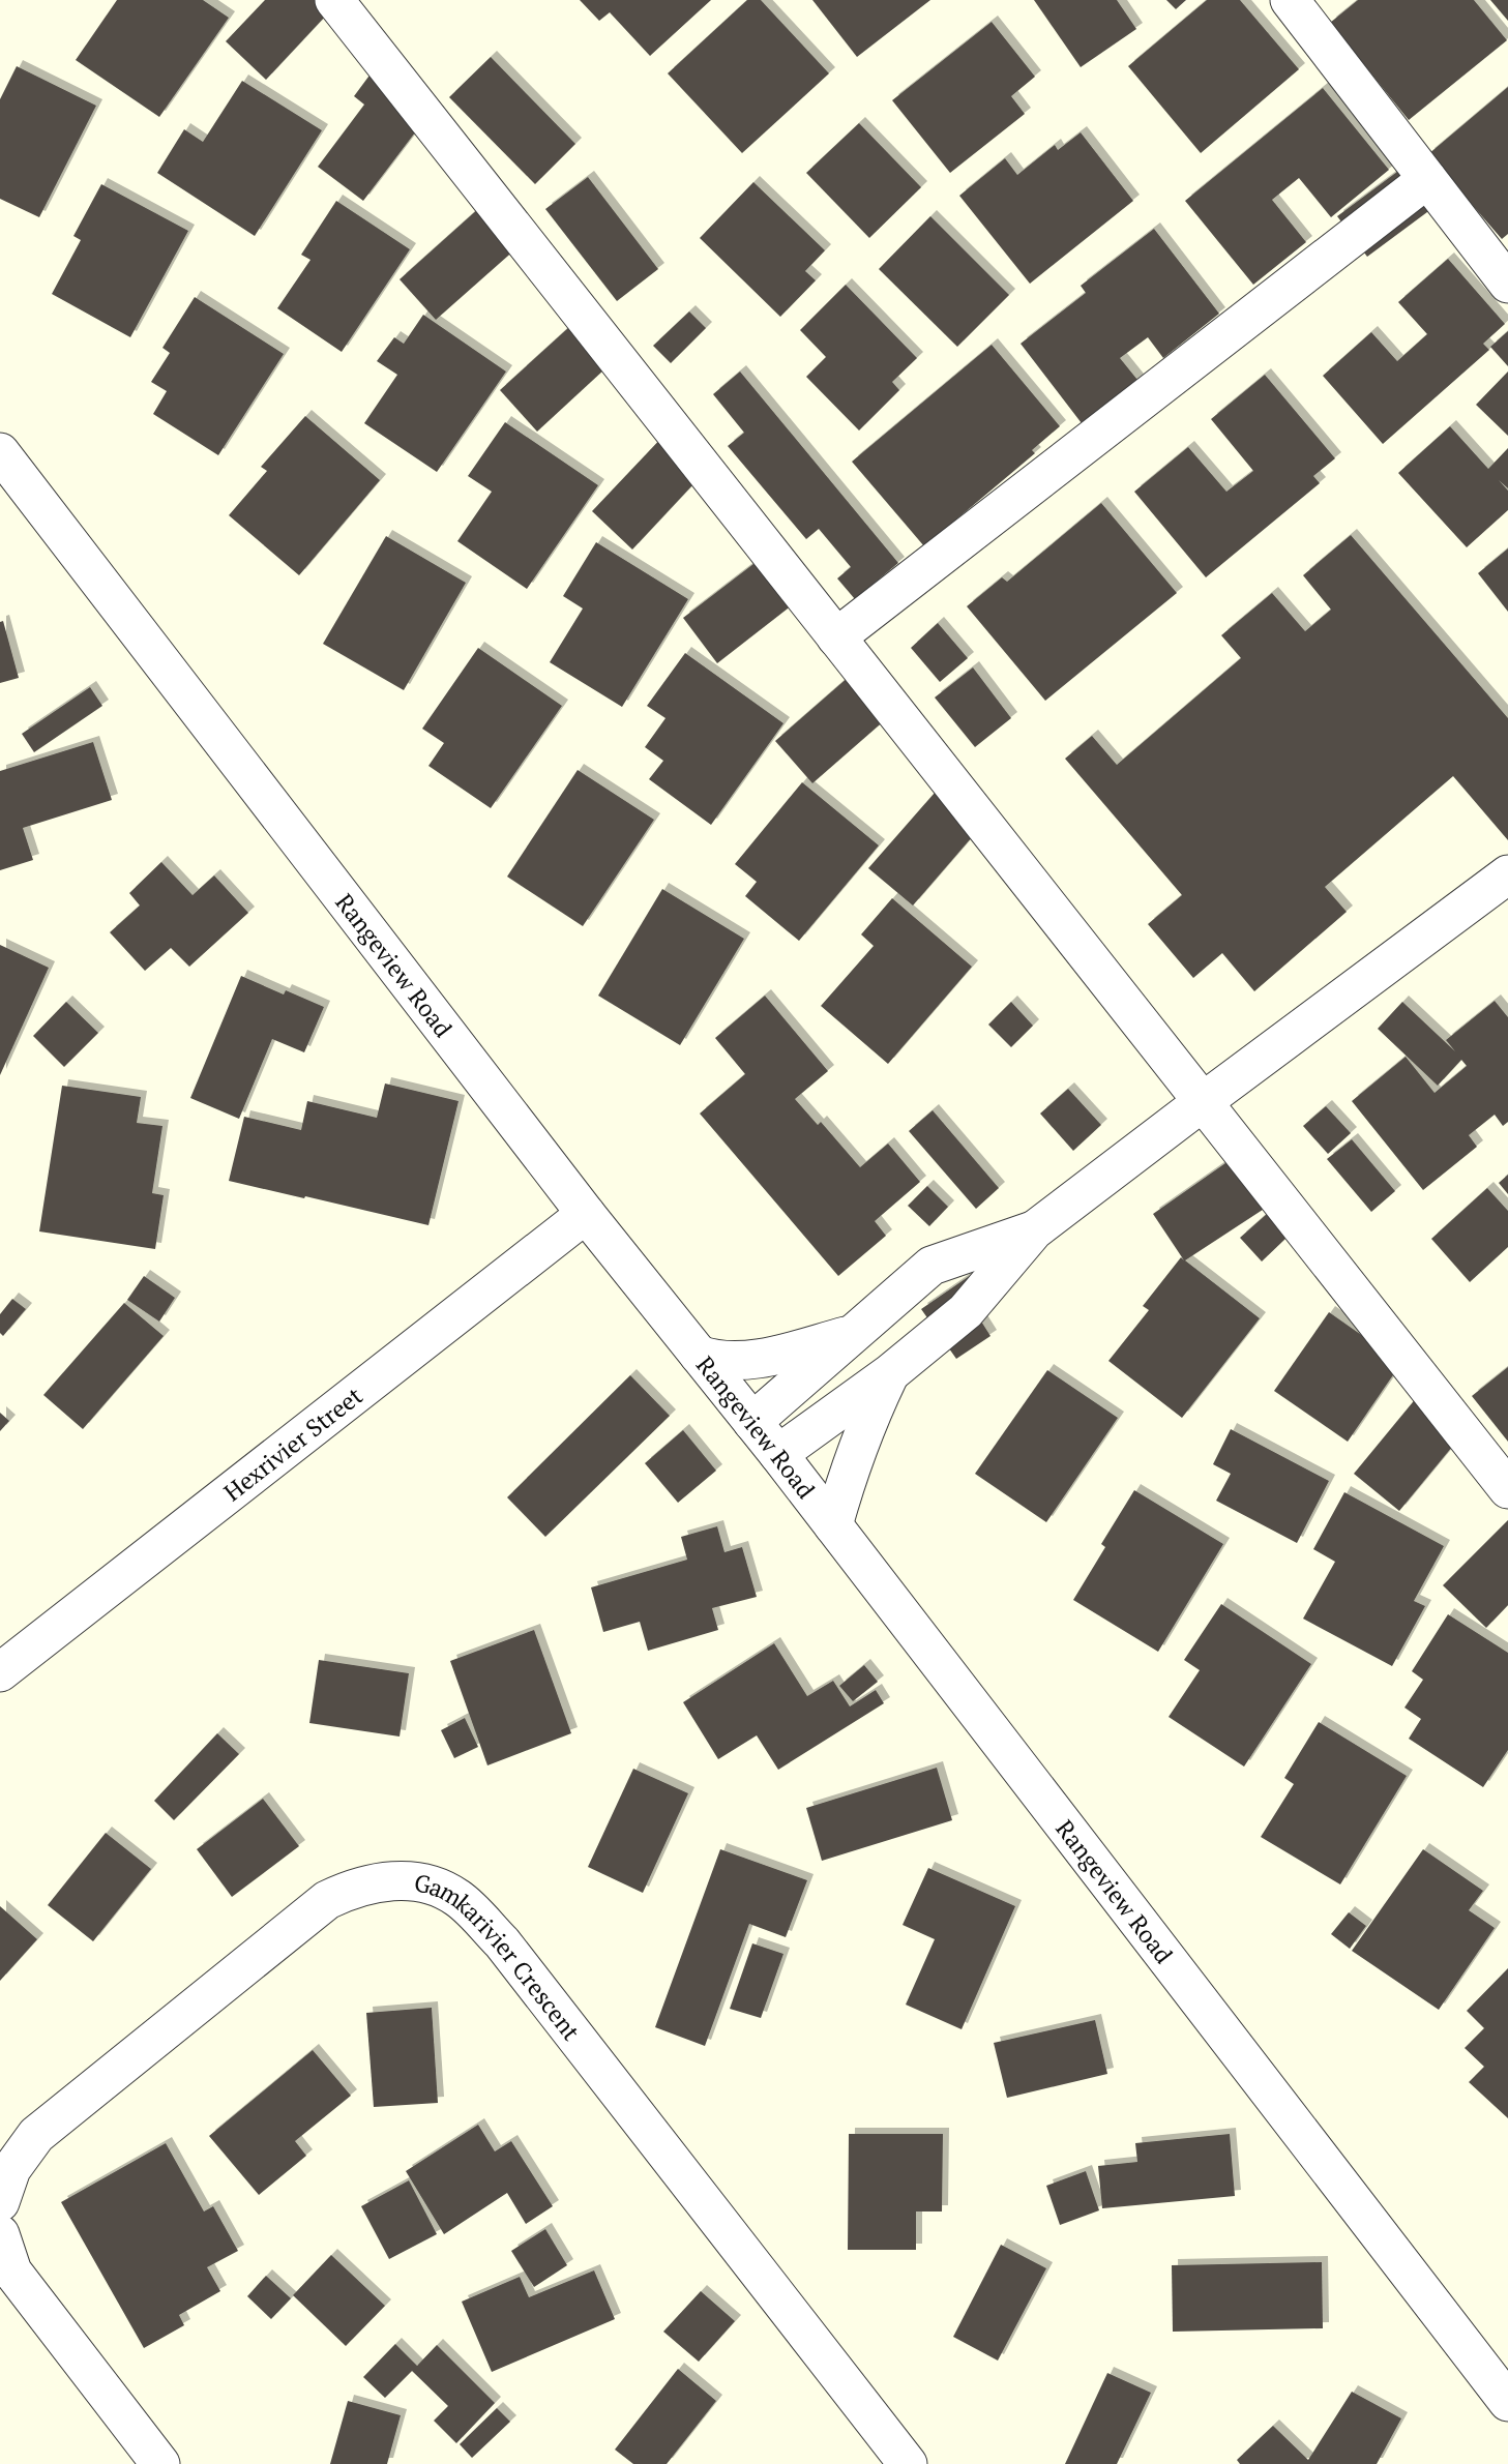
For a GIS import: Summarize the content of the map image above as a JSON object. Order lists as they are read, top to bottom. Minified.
{"streets":{"street":["Rangeview Road","Hexrivier Street","Gamkarivier Crescent"]},"crossings":[["Rangeview Road","Hexrivier Street"]]}
